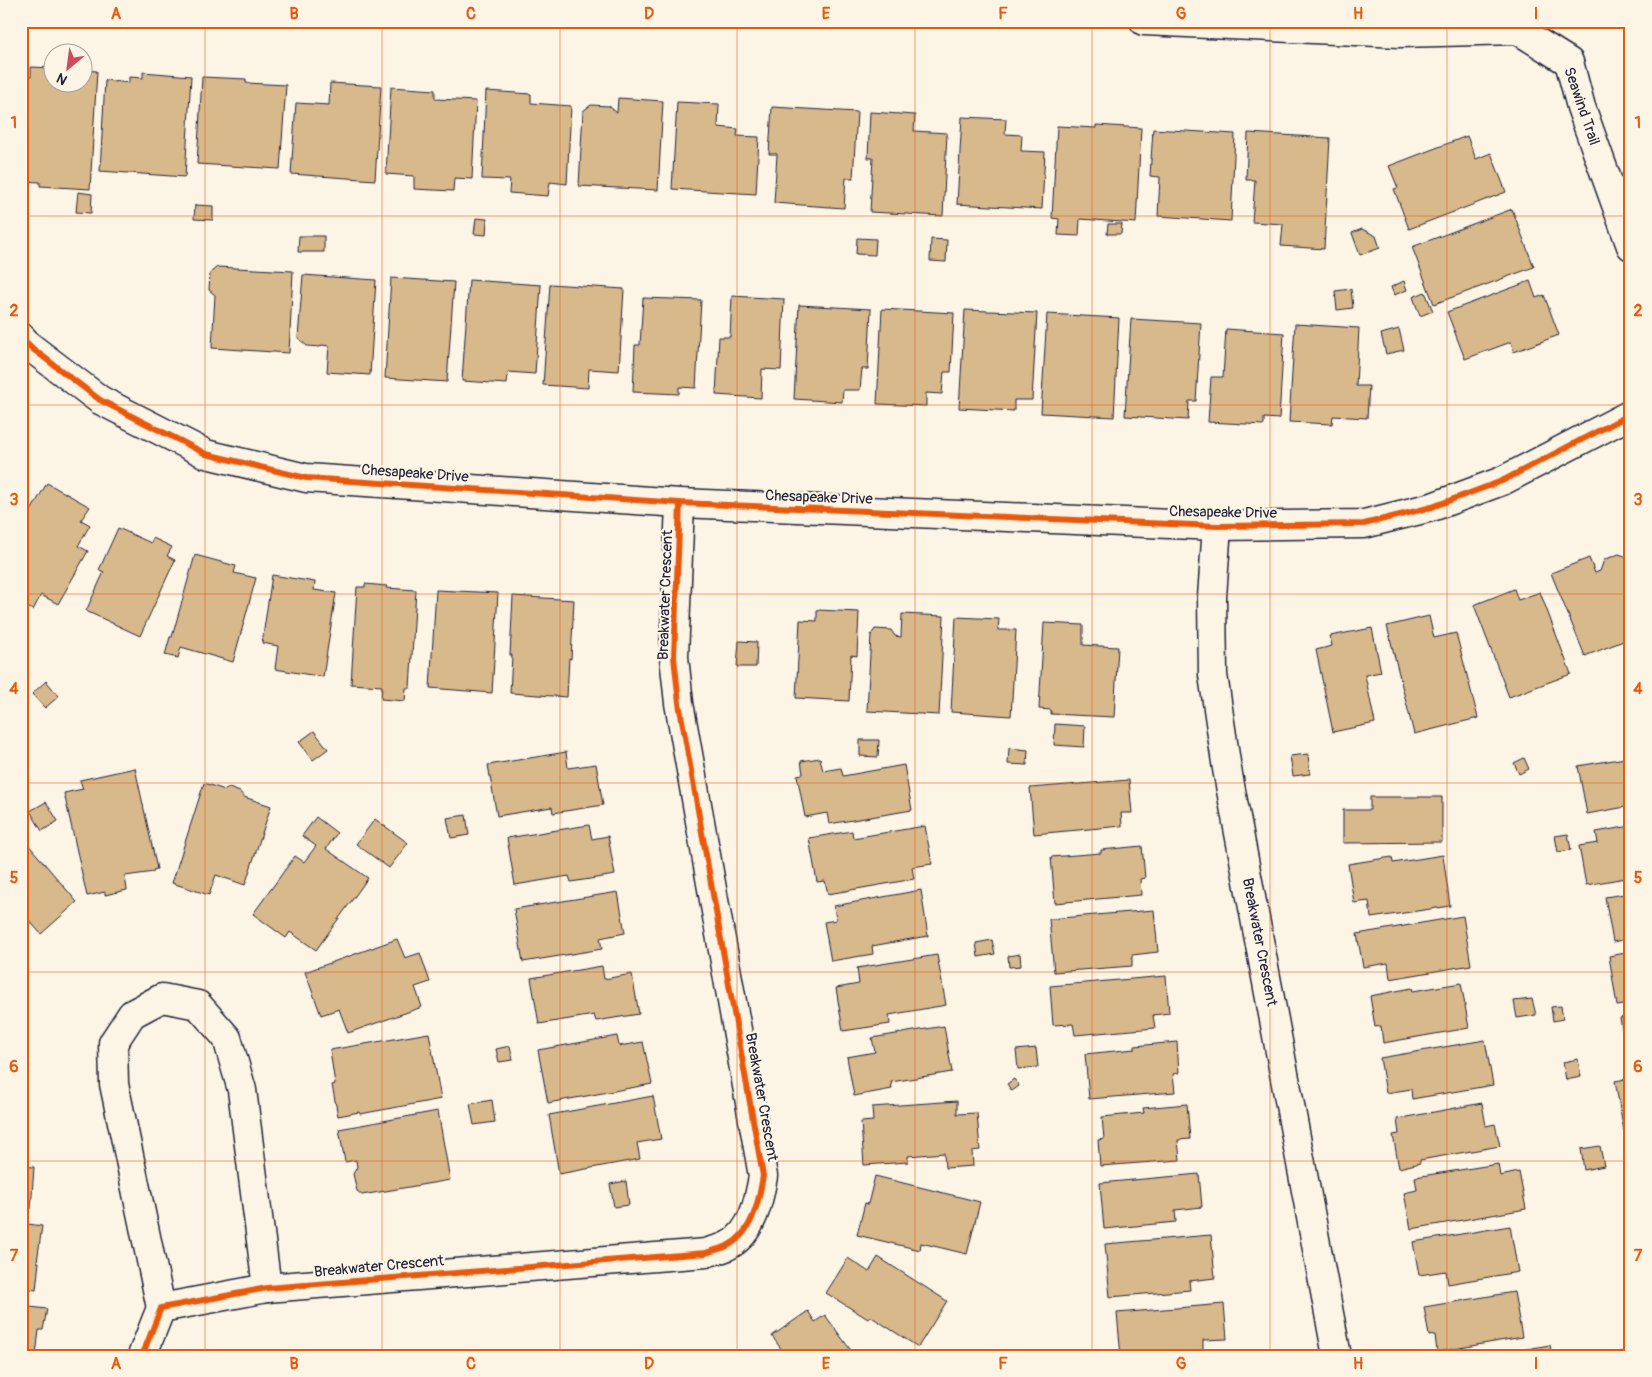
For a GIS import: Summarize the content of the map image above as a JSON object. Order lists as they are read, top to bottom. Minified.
{"streets":{"street":["Seawind Trail","Chesapeake Drive","Breakwater Crescent"]},"crossings":[["Chesapeake Drive","Breakwater Crescent"]],"north":"bottom left","grid":{"columns":["A","B","C","D","E","F","G","H","I"],"rows":["1","2","3","4","5","6","7"]}}
